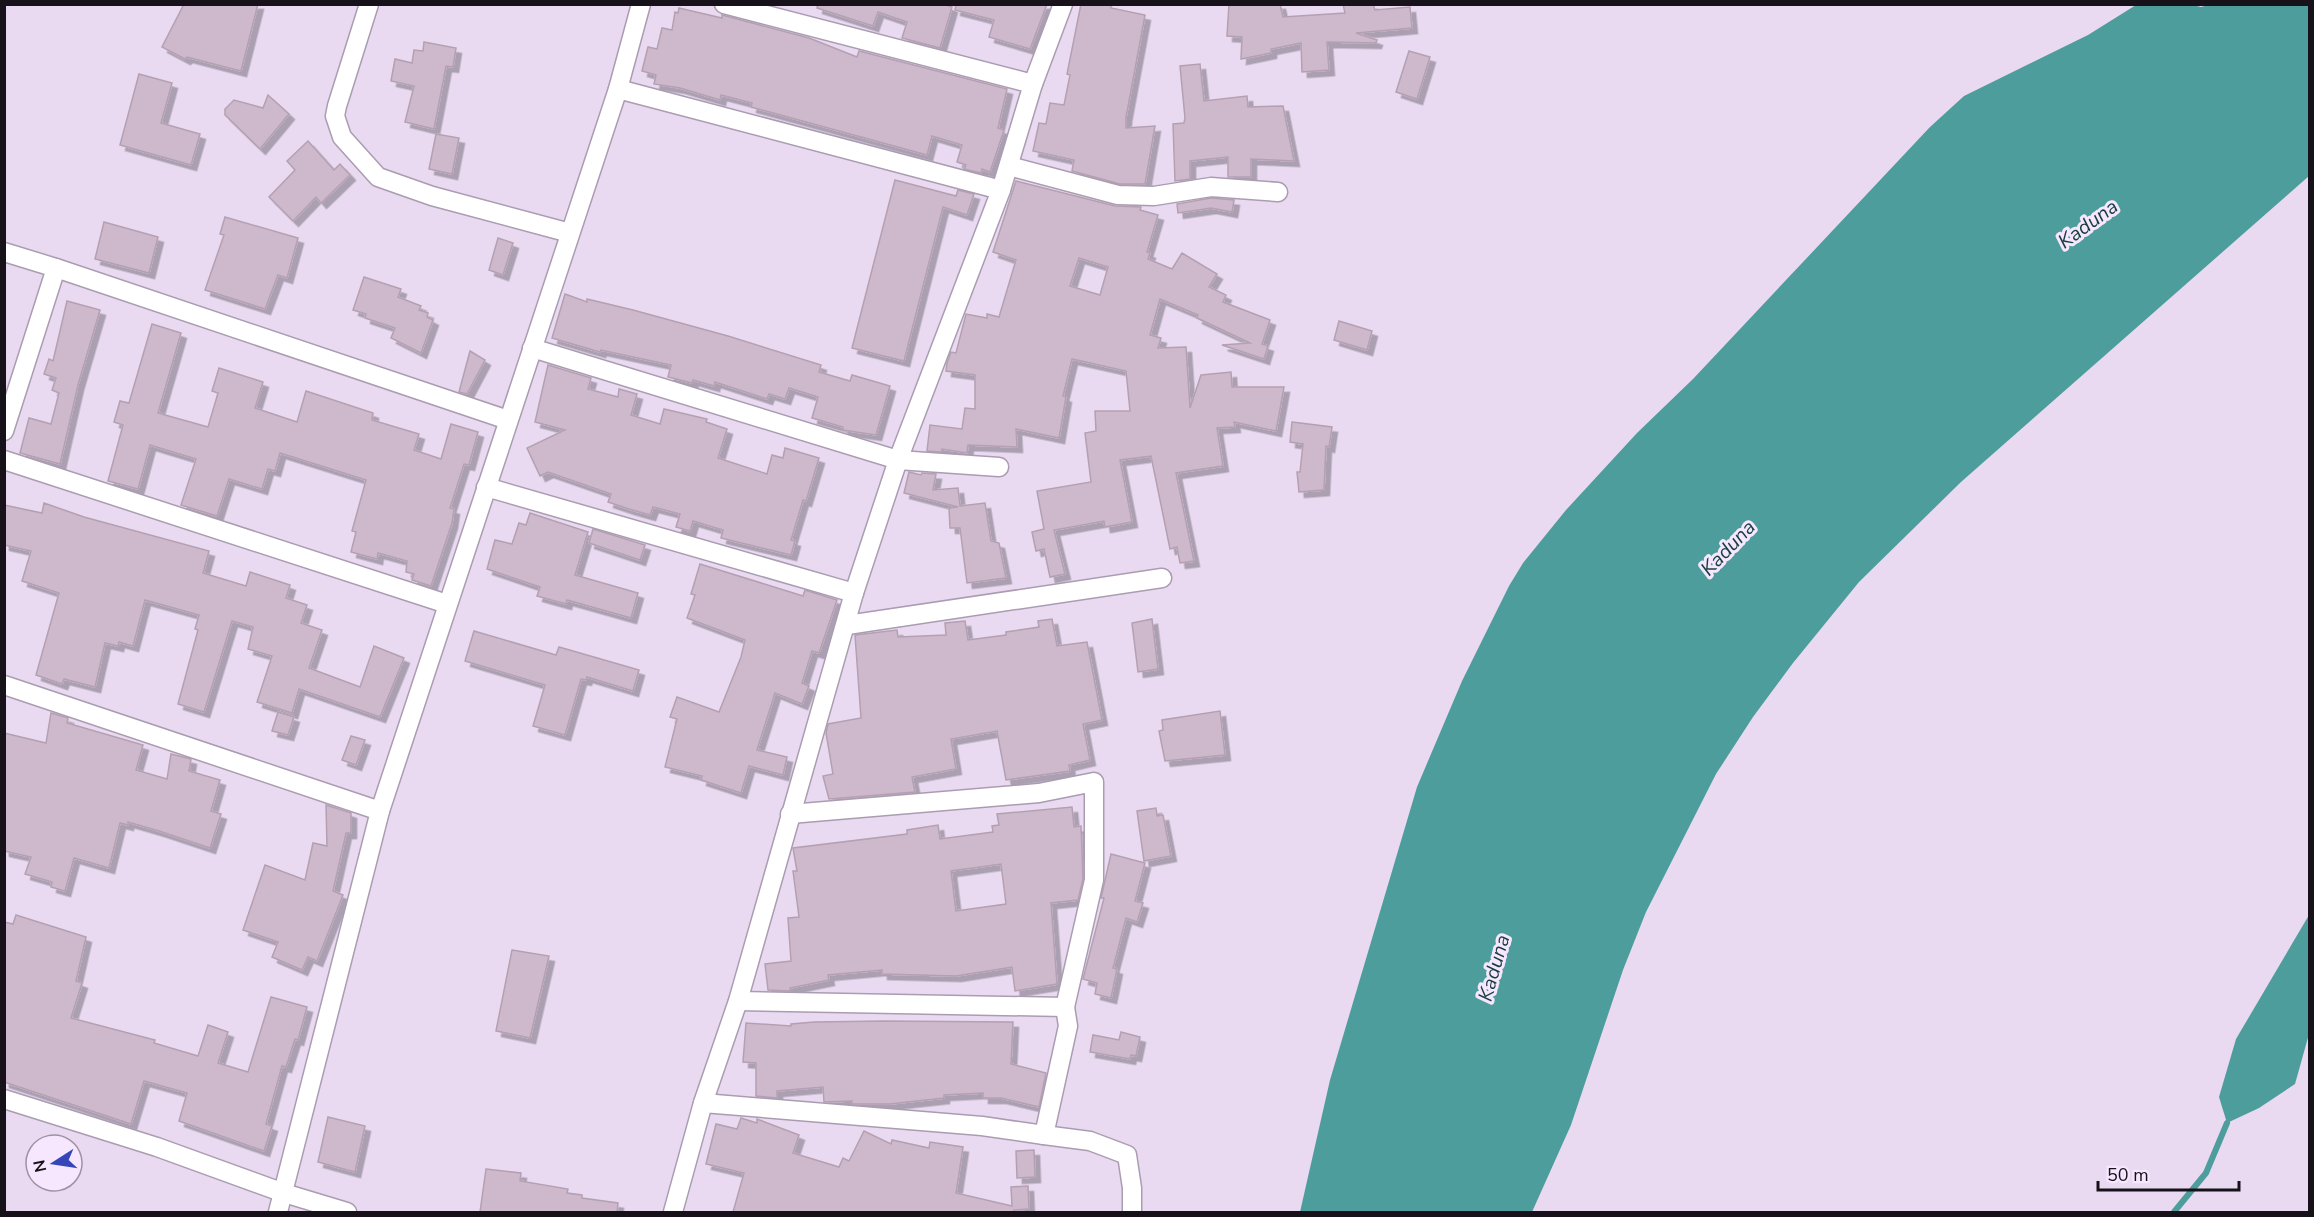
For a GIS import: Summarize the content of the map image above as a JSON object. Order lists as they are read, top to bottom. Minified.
{"water":["Kaduna"],"scale_bar":"50 m","north":"left"}
